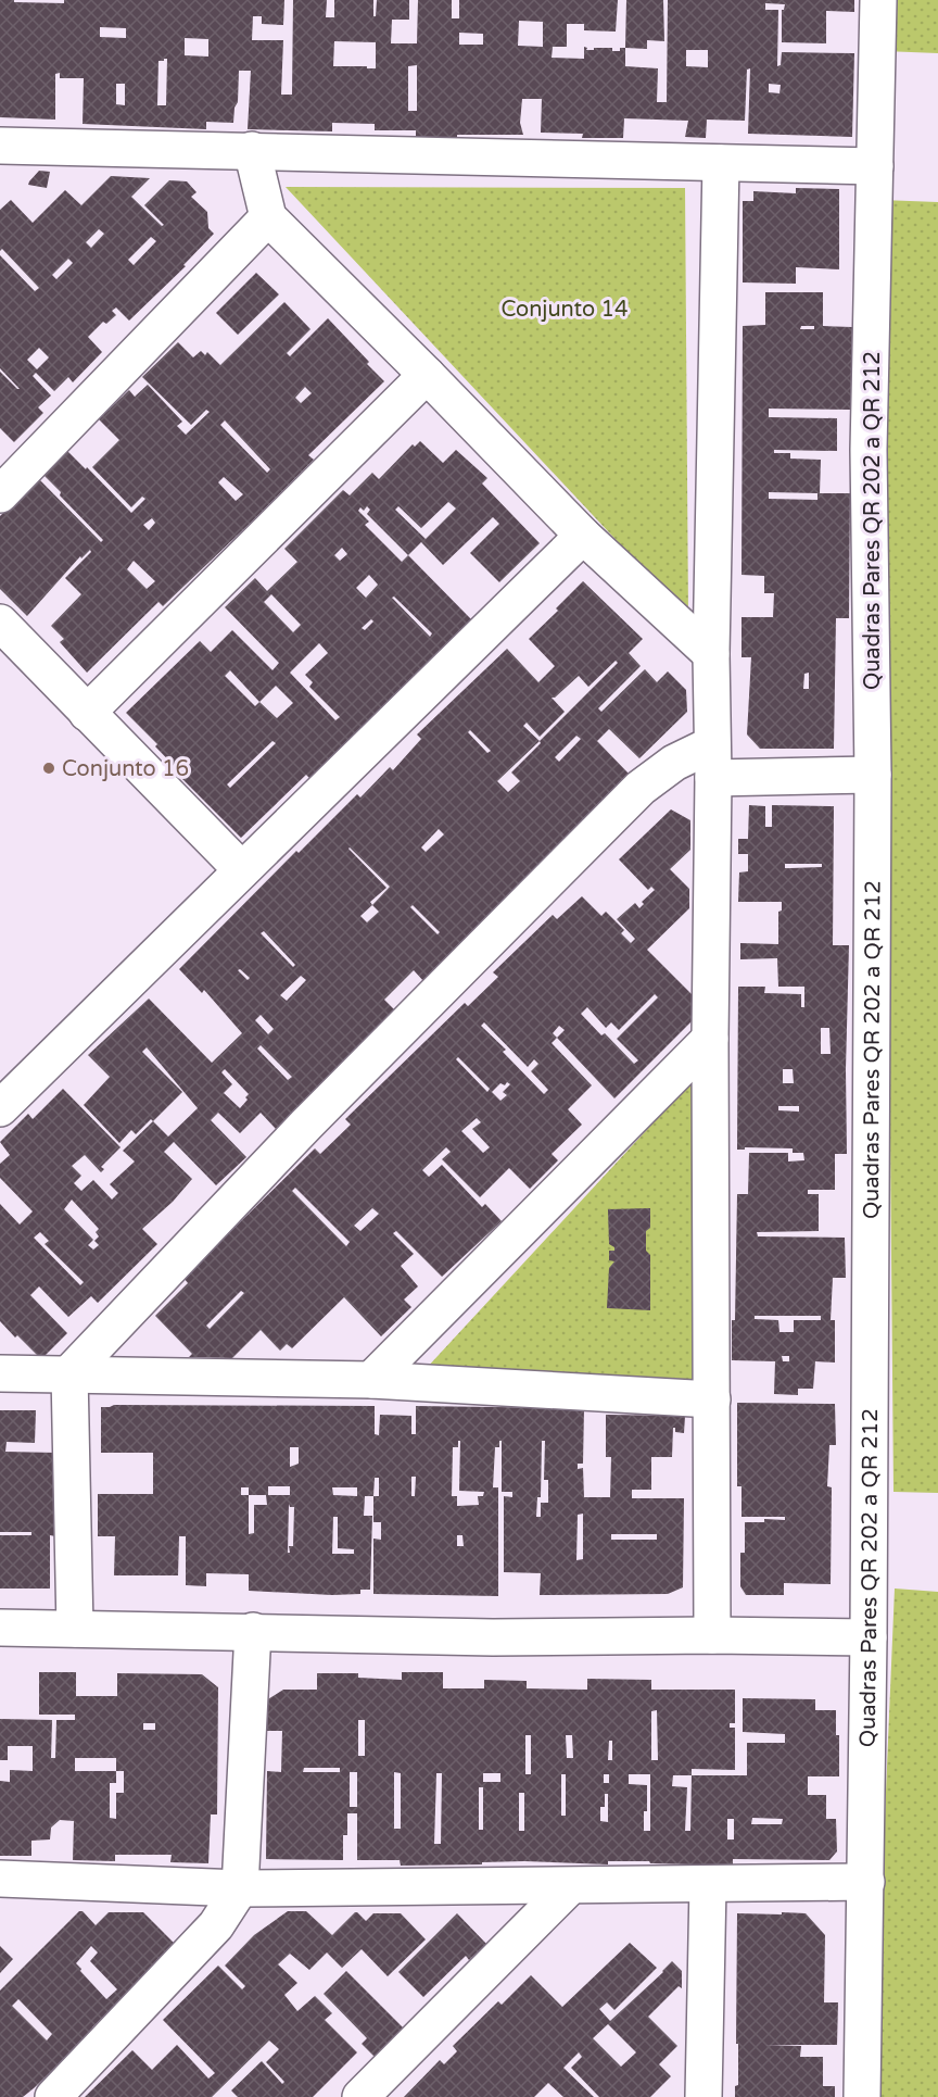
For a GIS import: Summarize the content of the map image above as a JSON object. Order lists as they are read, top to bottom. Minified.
{"streets":{"street":["Quadras Pares QR 202 a QR 212"]},"parks":["Conjunto 14"],"places":["Conjunto 16"]}
